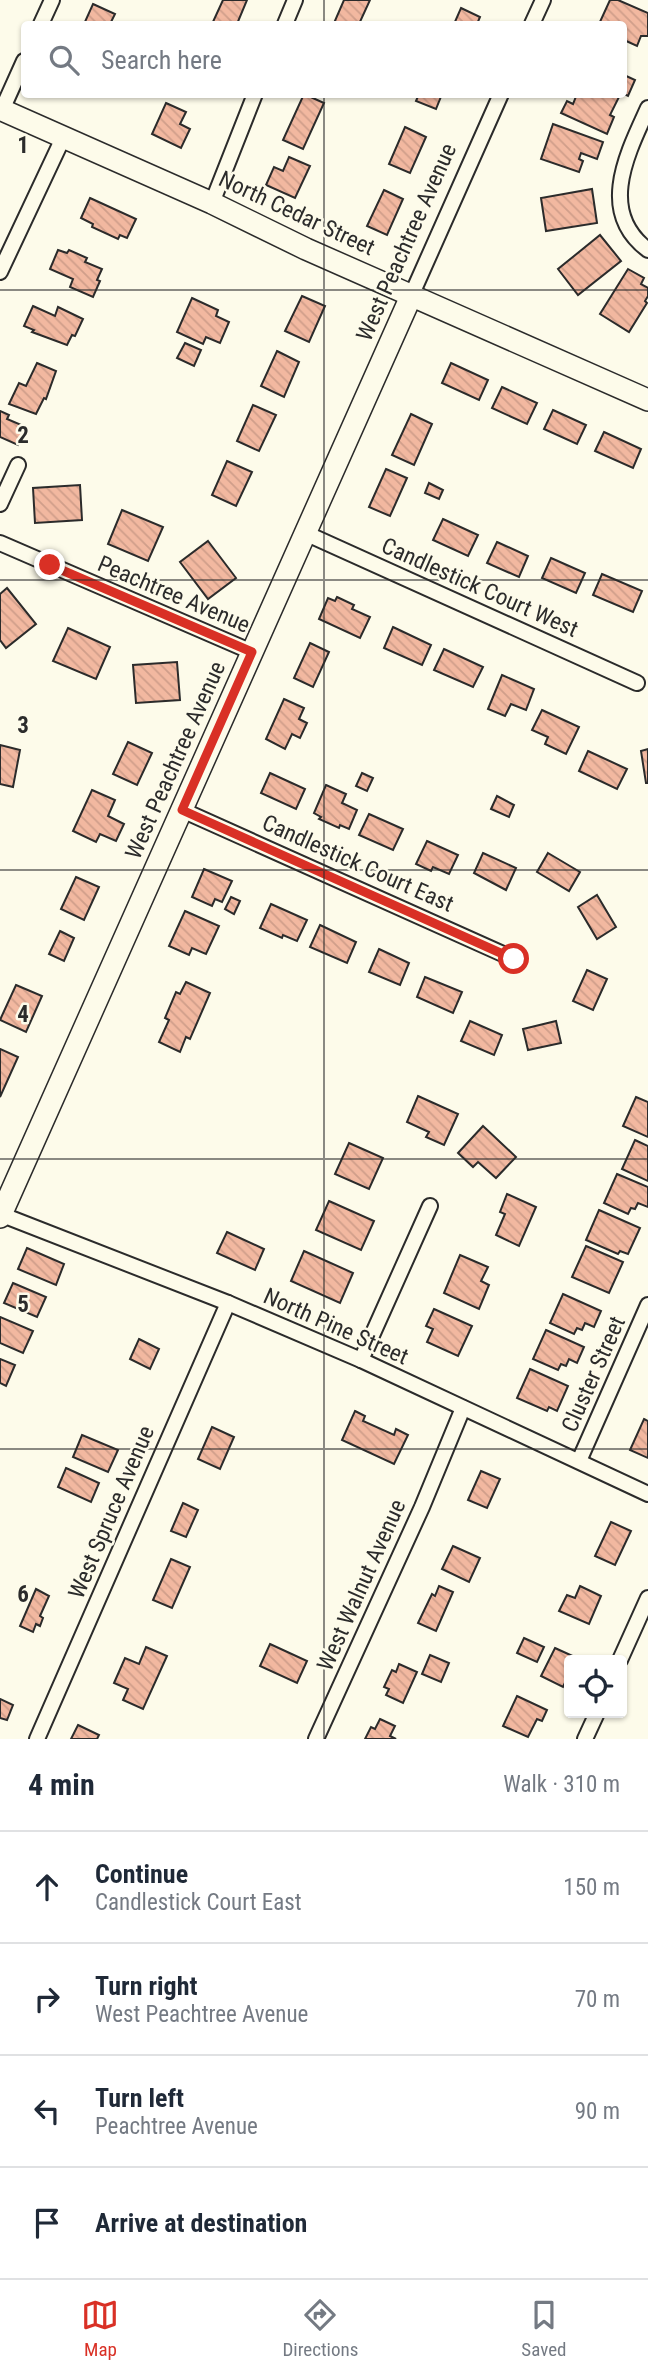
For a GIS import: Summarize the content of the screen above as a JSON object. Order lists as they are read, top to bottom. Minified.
{"streets":{"street":["North Cedar Street","West Peachtree Avenue","Candlestick Court West","Peachtree Avenue","Candlestick Court East","North Pine Street","Cluster Street","West Spruce Avenue","West Walnut Avenue"]},"crossings":[["North Cedar Street","West Peachtree Avenue"],["West Peachtree Avenue","Candlestick Court West"],["West Peachtree Avenue","Peachtree Avenue"],["West Peachtree Avenue","Candlestick Court East"],["West Peachtree Avenue","North Pine Street"],["North Pine Street","Cluster Street"],["North Pine Street","West Spruce Avenue"],["North Pine Street","West Walnut Avenue"]],"page":{"search":"Search here","heading":["4 min","Walk · 310 m"],"list":[["Continue","Candlestick Court East","150 m"],["Turn right","West Peachtree Avenue","70 m"],["Turn left","Peachtree Avenue","90 m"],"Arrive at destination"],"nav":["Map","Directions","Saved"]},"grid":{"rows":["1","2","3","4","5","6"]}}
